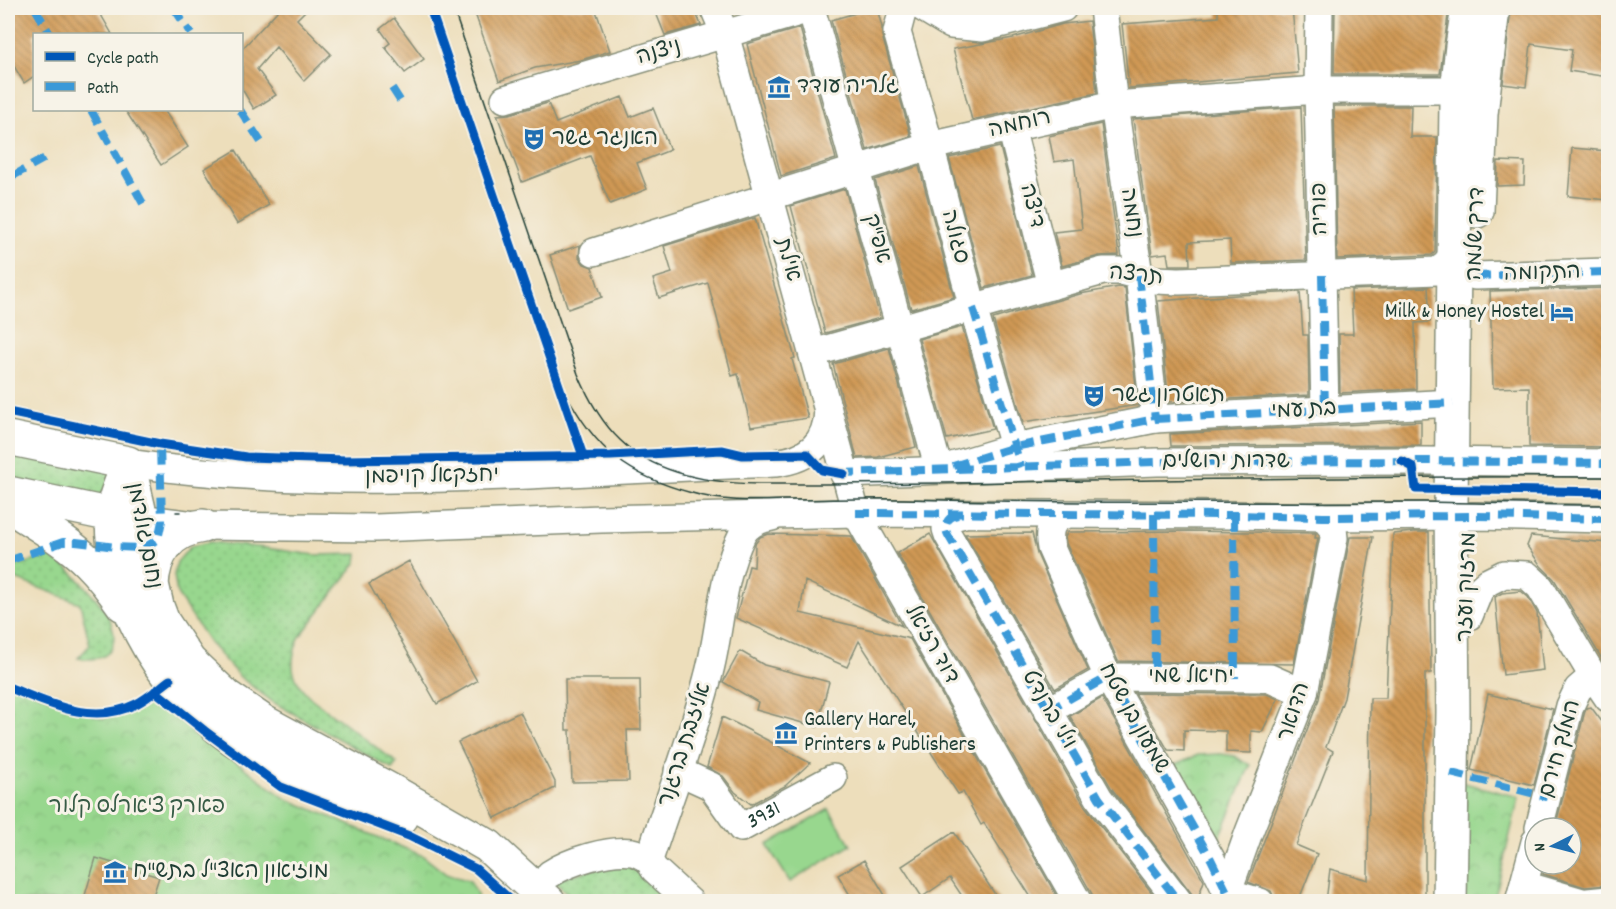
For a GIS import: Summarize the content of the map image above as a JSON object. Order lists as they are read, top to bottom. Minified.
{"streets":{"main road":["דרך שלמה","יחזקאל קויפמן","נחום גולדמן","מרזוק ועזר"],"street":["ניצנה","רוחמה","דיצה","פוריה","נחמה","סגולה","אפ\"ק","אילת","התקומה","תרצה","בת עמי","שדרות ירושלים","דוד רזיאל","יחיאל שמי","וילי ברנדט","הדואר","שמעון בן שטח","אליזבת ברגנר","המלך חירם","3931"]},"crossings":[["ניצנה","אפ\"ק"],["ניצנה","אילת"],["רוחמה","דיצה"],["רוחמה","פוריה"],["רוחמה","נחמה"],["רוחמה","דרך שלמה"],["רוחמה","סגולה"],["רוחמה","אפ\"ק"],["רוחמה","אילת"],["דיצה","תרצה"],["פוריה","תרצה"],["פוריה","בת עמי"],["נחמה","תרצה"],["נחמה","בת עמי"],["דרך שלמה","התקומה"],["דרך שלמה","תרצה"],["דרך שלמה","בת עמי"],["דרך שלמה","שדרות ירושלים"],["דרך שלמה","מרזוק ועזר"],["סגולה","תרצה"],["סגולה","בת עמי"],["סגולה","שדרות ירושלים"],["אפ\"ק","תרצה"],["אפ\"ק","שדרות ירושלים"],["אילת","תרצה"],["אילת","שדרות ירושלים"],["אילת","יחזקאל קויפמן"],["אילת","דוד רזיאל"],["בת עמי","שדרות ירושלים"],["שדרות ירושלים","מרזוק ועזר"],["יחזקאל קויפמן","נחום גולדמן"],["יחיאל שמי","וילי ברנדט"],["יחיאל שמי","הדואר"],["יחיאל שמי","שמעון בן שטח"],["הדואר","שמעון בן שטח"],["אליזבת ברגנר","3931"]],"parks":["פארק צ'ארלס קלור"],"places":{"museum":["גלריה עודד","Gallery Harel, Printers & Publishers","מוזיאון האצ\"ל בתש\"ח"],"theatre":["האנגר גשר","תאטרון גשר"],"hotel":["Milk & Honey Hostel"]},"legend":["Cycle path","Path"],"north":"left"}
